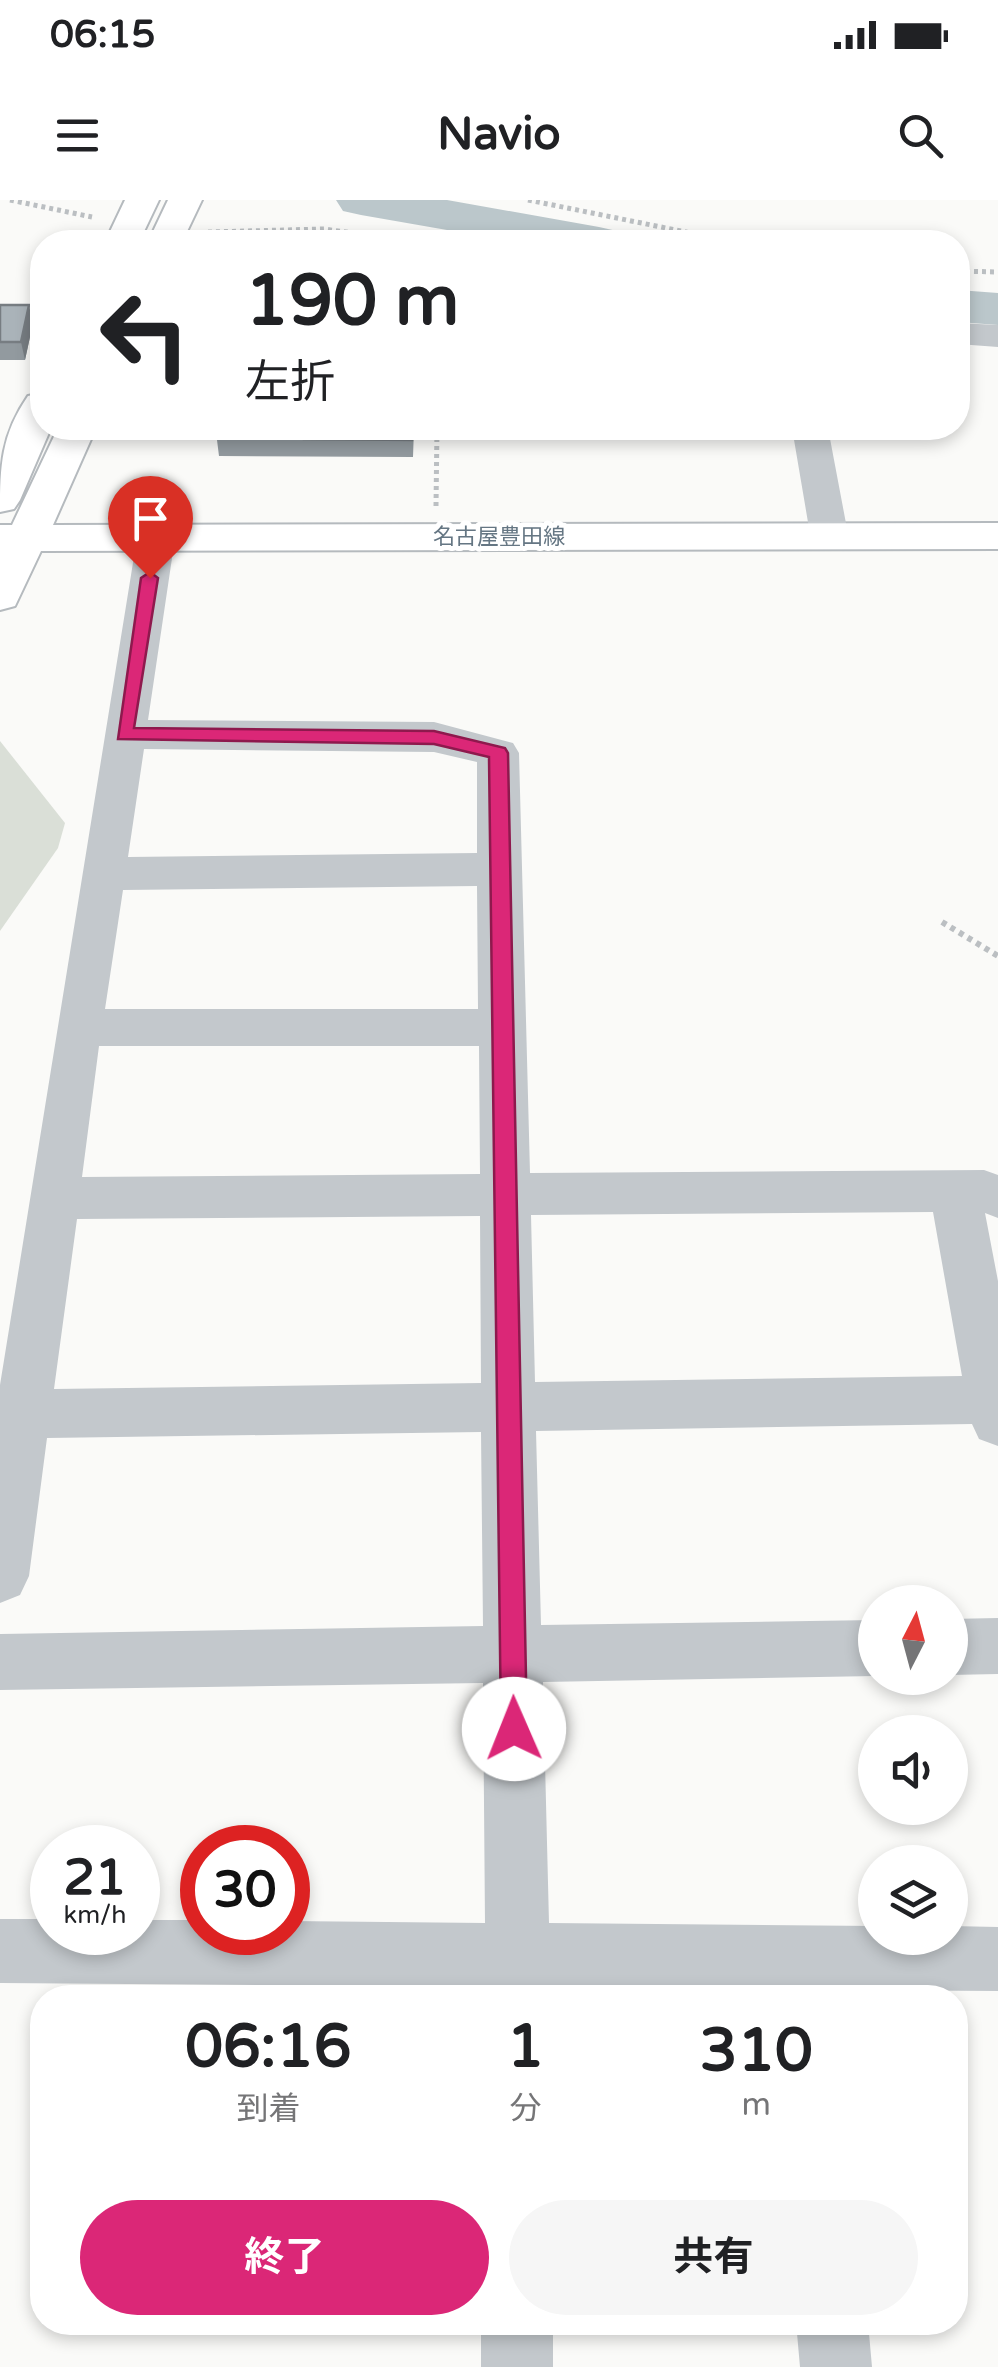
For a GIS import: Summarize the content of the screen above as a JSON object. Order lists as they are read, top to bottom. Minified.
{"streets":{"main road":["名古屋豊田線"]},"north":"top","page":{"status":"06:15","header":"Navio","turn":["190 m","左折"],"speed":"21 km/h","limit":"30","eta":["06:16","到着","1","分","310","m"],"buttons":["終了","共有"]}}
